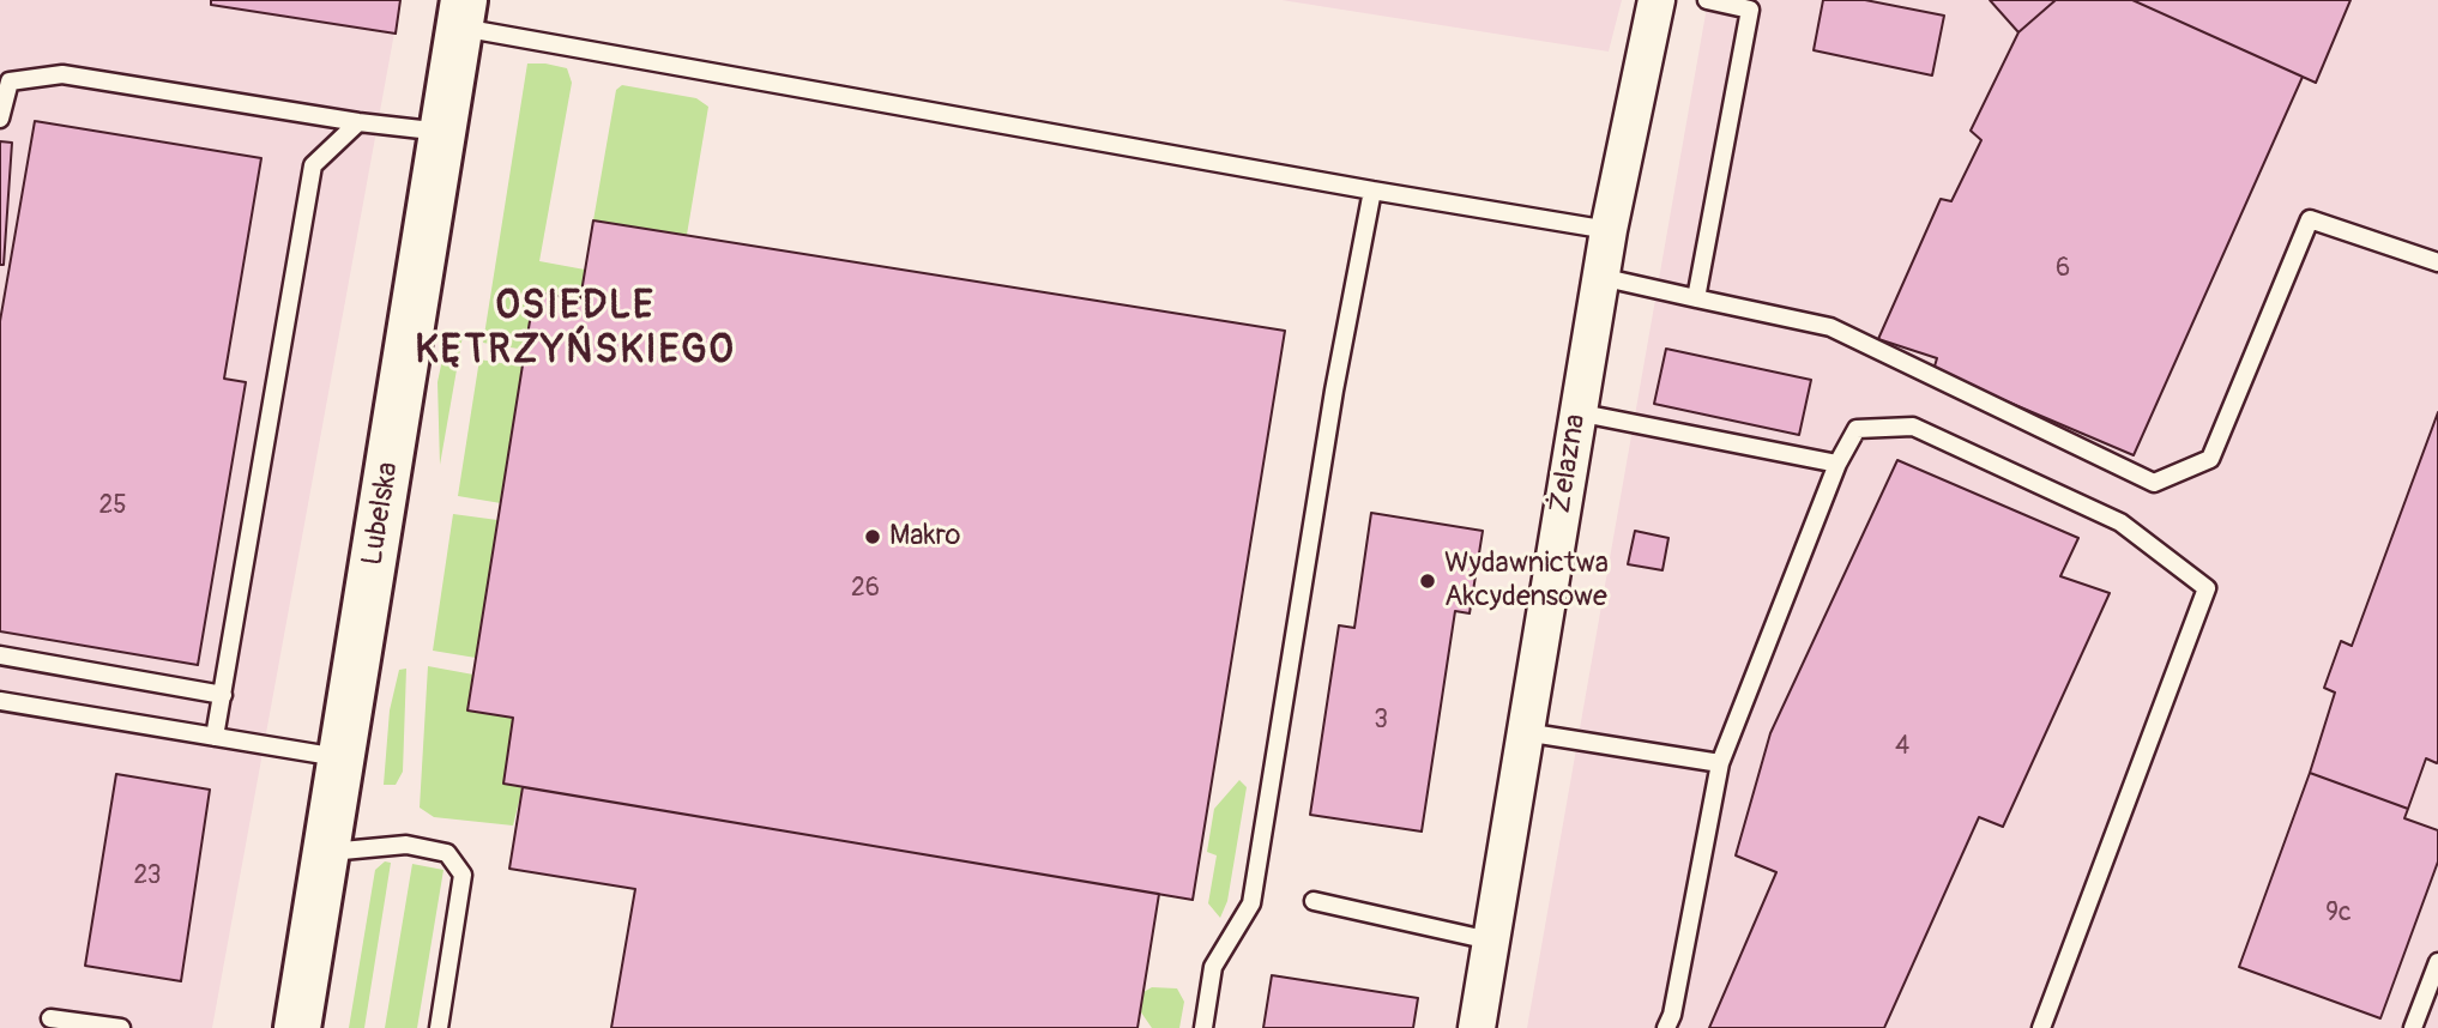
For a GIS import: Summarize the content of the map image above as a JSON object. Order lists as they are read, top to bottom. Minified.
{"streets":{"street":["Żelazna","Lubelska"]},"districts":["OSIEDLE KĘTRZYŃSKIEGO"],"places":["Makro","Wydawnictwa Akcydensowe"],"house_numbers":["6","25","26","3","4","23","9c"]}
